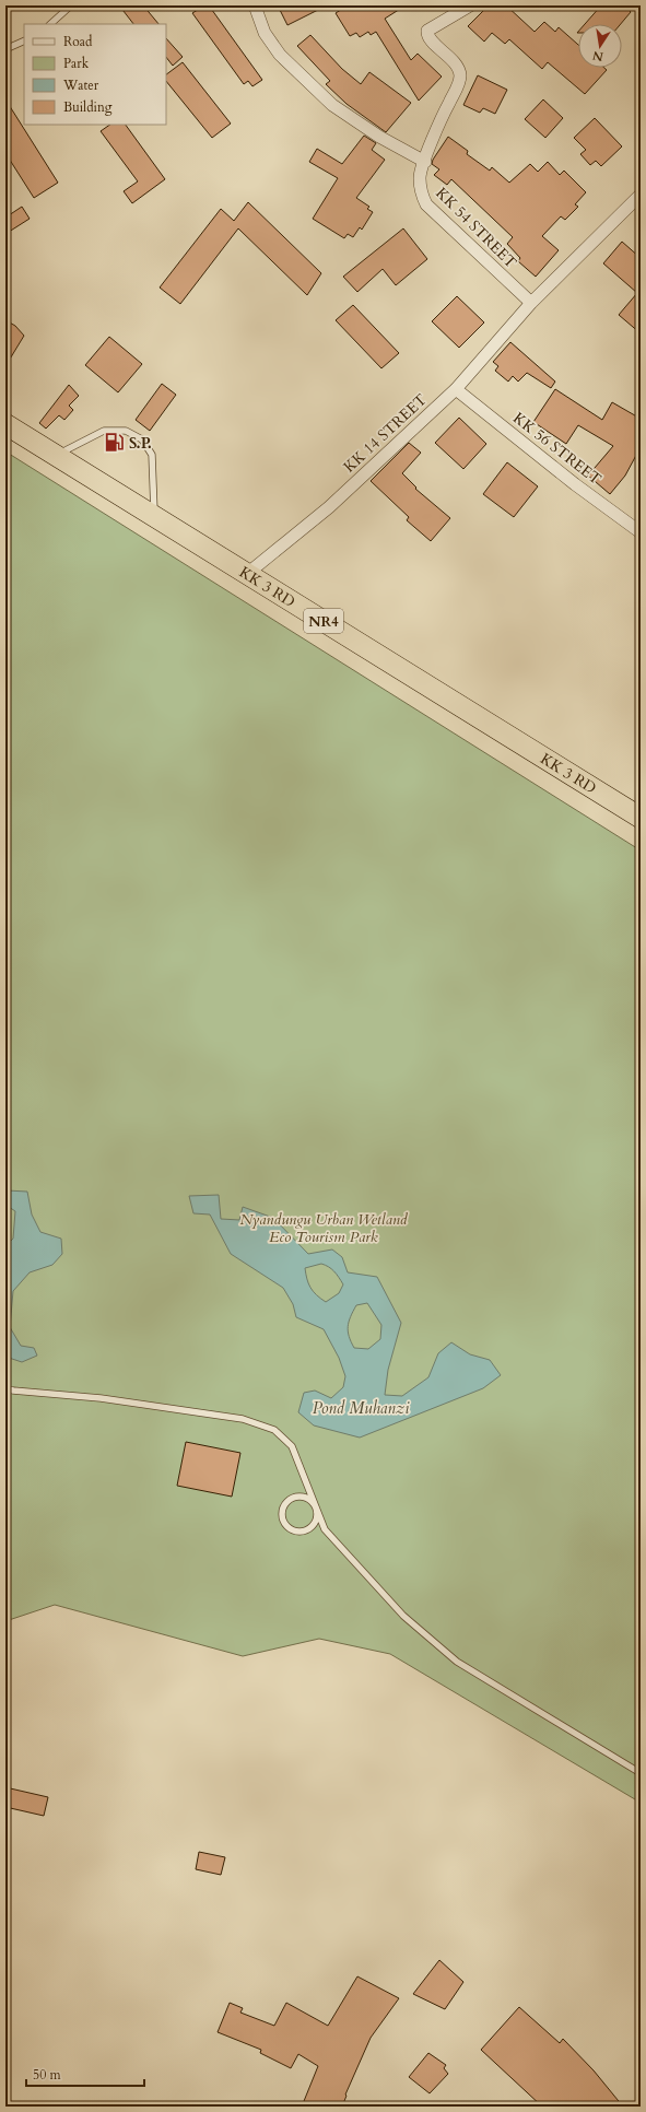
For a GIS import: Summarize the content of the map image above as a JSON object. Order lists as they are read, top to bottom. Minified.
{"streets":{"highway":["KK 3 RD","NR4"],"street":["KK 54 STREET","KK 14 STREET","KK 56 STREET"]},"crossings":[["KK 54 STREET","KK 14 STREET"],["KK 14 STREET","KK 56 STREET"],["KK 14 STREET","KK 3 RD"]],"water":["Pond Muhanzi"],"parks":["Nyandungu Urban Wetland Eco Tourism Park"],"places":{"fuel station":["S.P."]},"legend":["Road","Park","Water","Building"],"scale_bar":"50 m","north":"bottom"}
